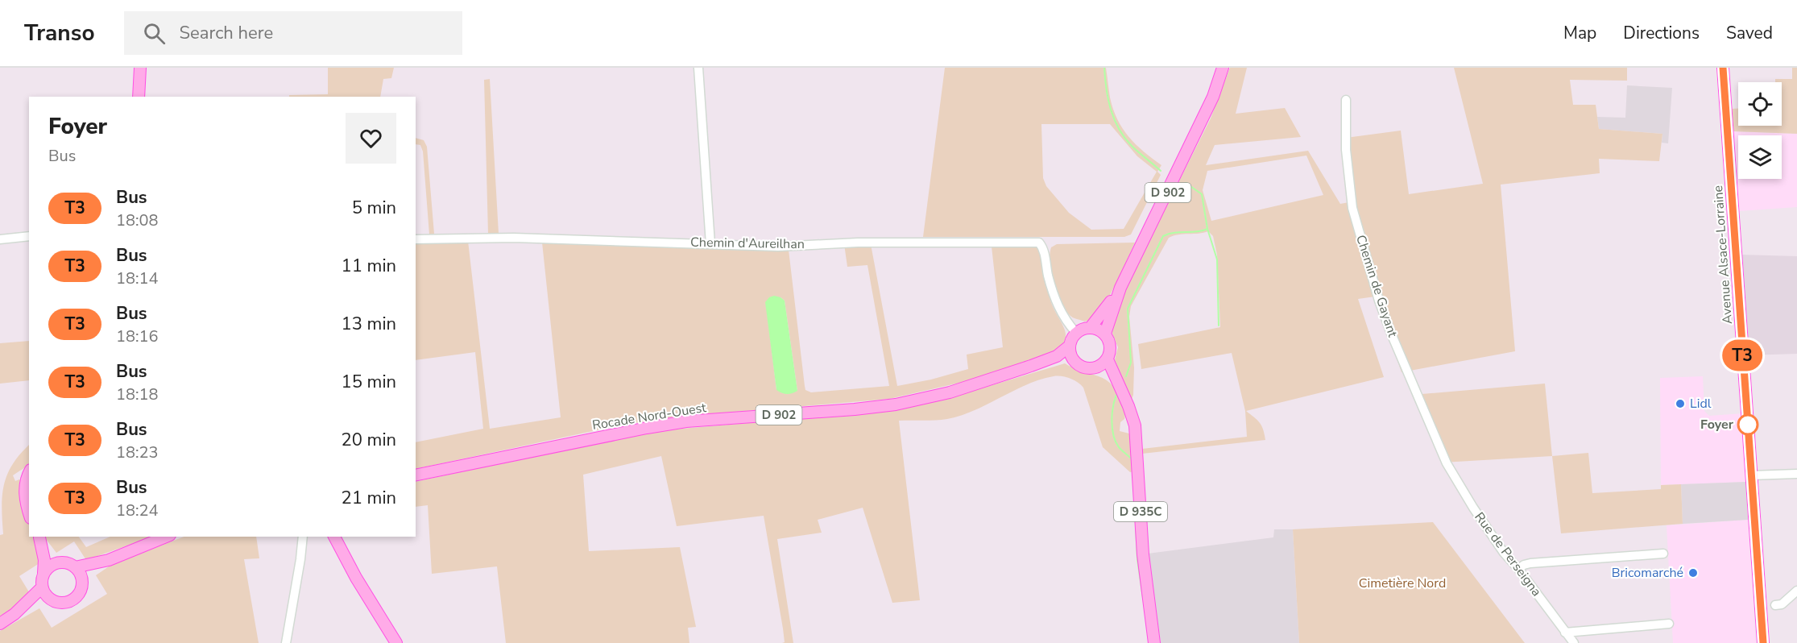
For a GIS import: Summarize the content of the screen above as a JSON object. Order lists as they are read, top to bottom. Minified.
{"streets":{"main road":["D 902","Avenue Alsace-Lorraine","Rocade Nord-Ouest","D 935C"],"street":["Chemin d'Aureilhan","Chemin de Gayant","Rue de Perseigna"]},"crossings":[["D 902","Chemin d'Aureilhan"],["D 902","Rocade Nord-Ouest"],["D 902","D 935C"],["Chemin d'Aureilhan","Rocade Nord-Ouest"],["Chemin d'Aureilhan","D 935C"],["Chemin de Gayant","Rue de Perseigna"],["Rocade Nord-Ouest","D 935C"]],"parks":["Cimetière Nord"],"places":["Lidl","Foyer","Bricomarché"],"lines":["bus line T3"],"page":{"header":"Transo","search":"Search here","nav":["Map","Directions","Saved"],"on_map":"T3","heading":["Foyer","Bus"],"list":[{"mark":"T3","name":"Bus","note":"18:08","value":"5 min"},{"mark":"T3","name":"Bus","note":"18:14","value":"11 min"},{"mark":"T3","name":"Bus","note":"18:16","value":"13 min"},{"mark":"T3","name":"Bus","note":"18:18","value":"15 min"},{"mark":"T3","name":"Bus","note":"18:23","value":"20 min"},{"mark":"T3","name":"Bus","note":"18:24","value":"21 min"}]}}
